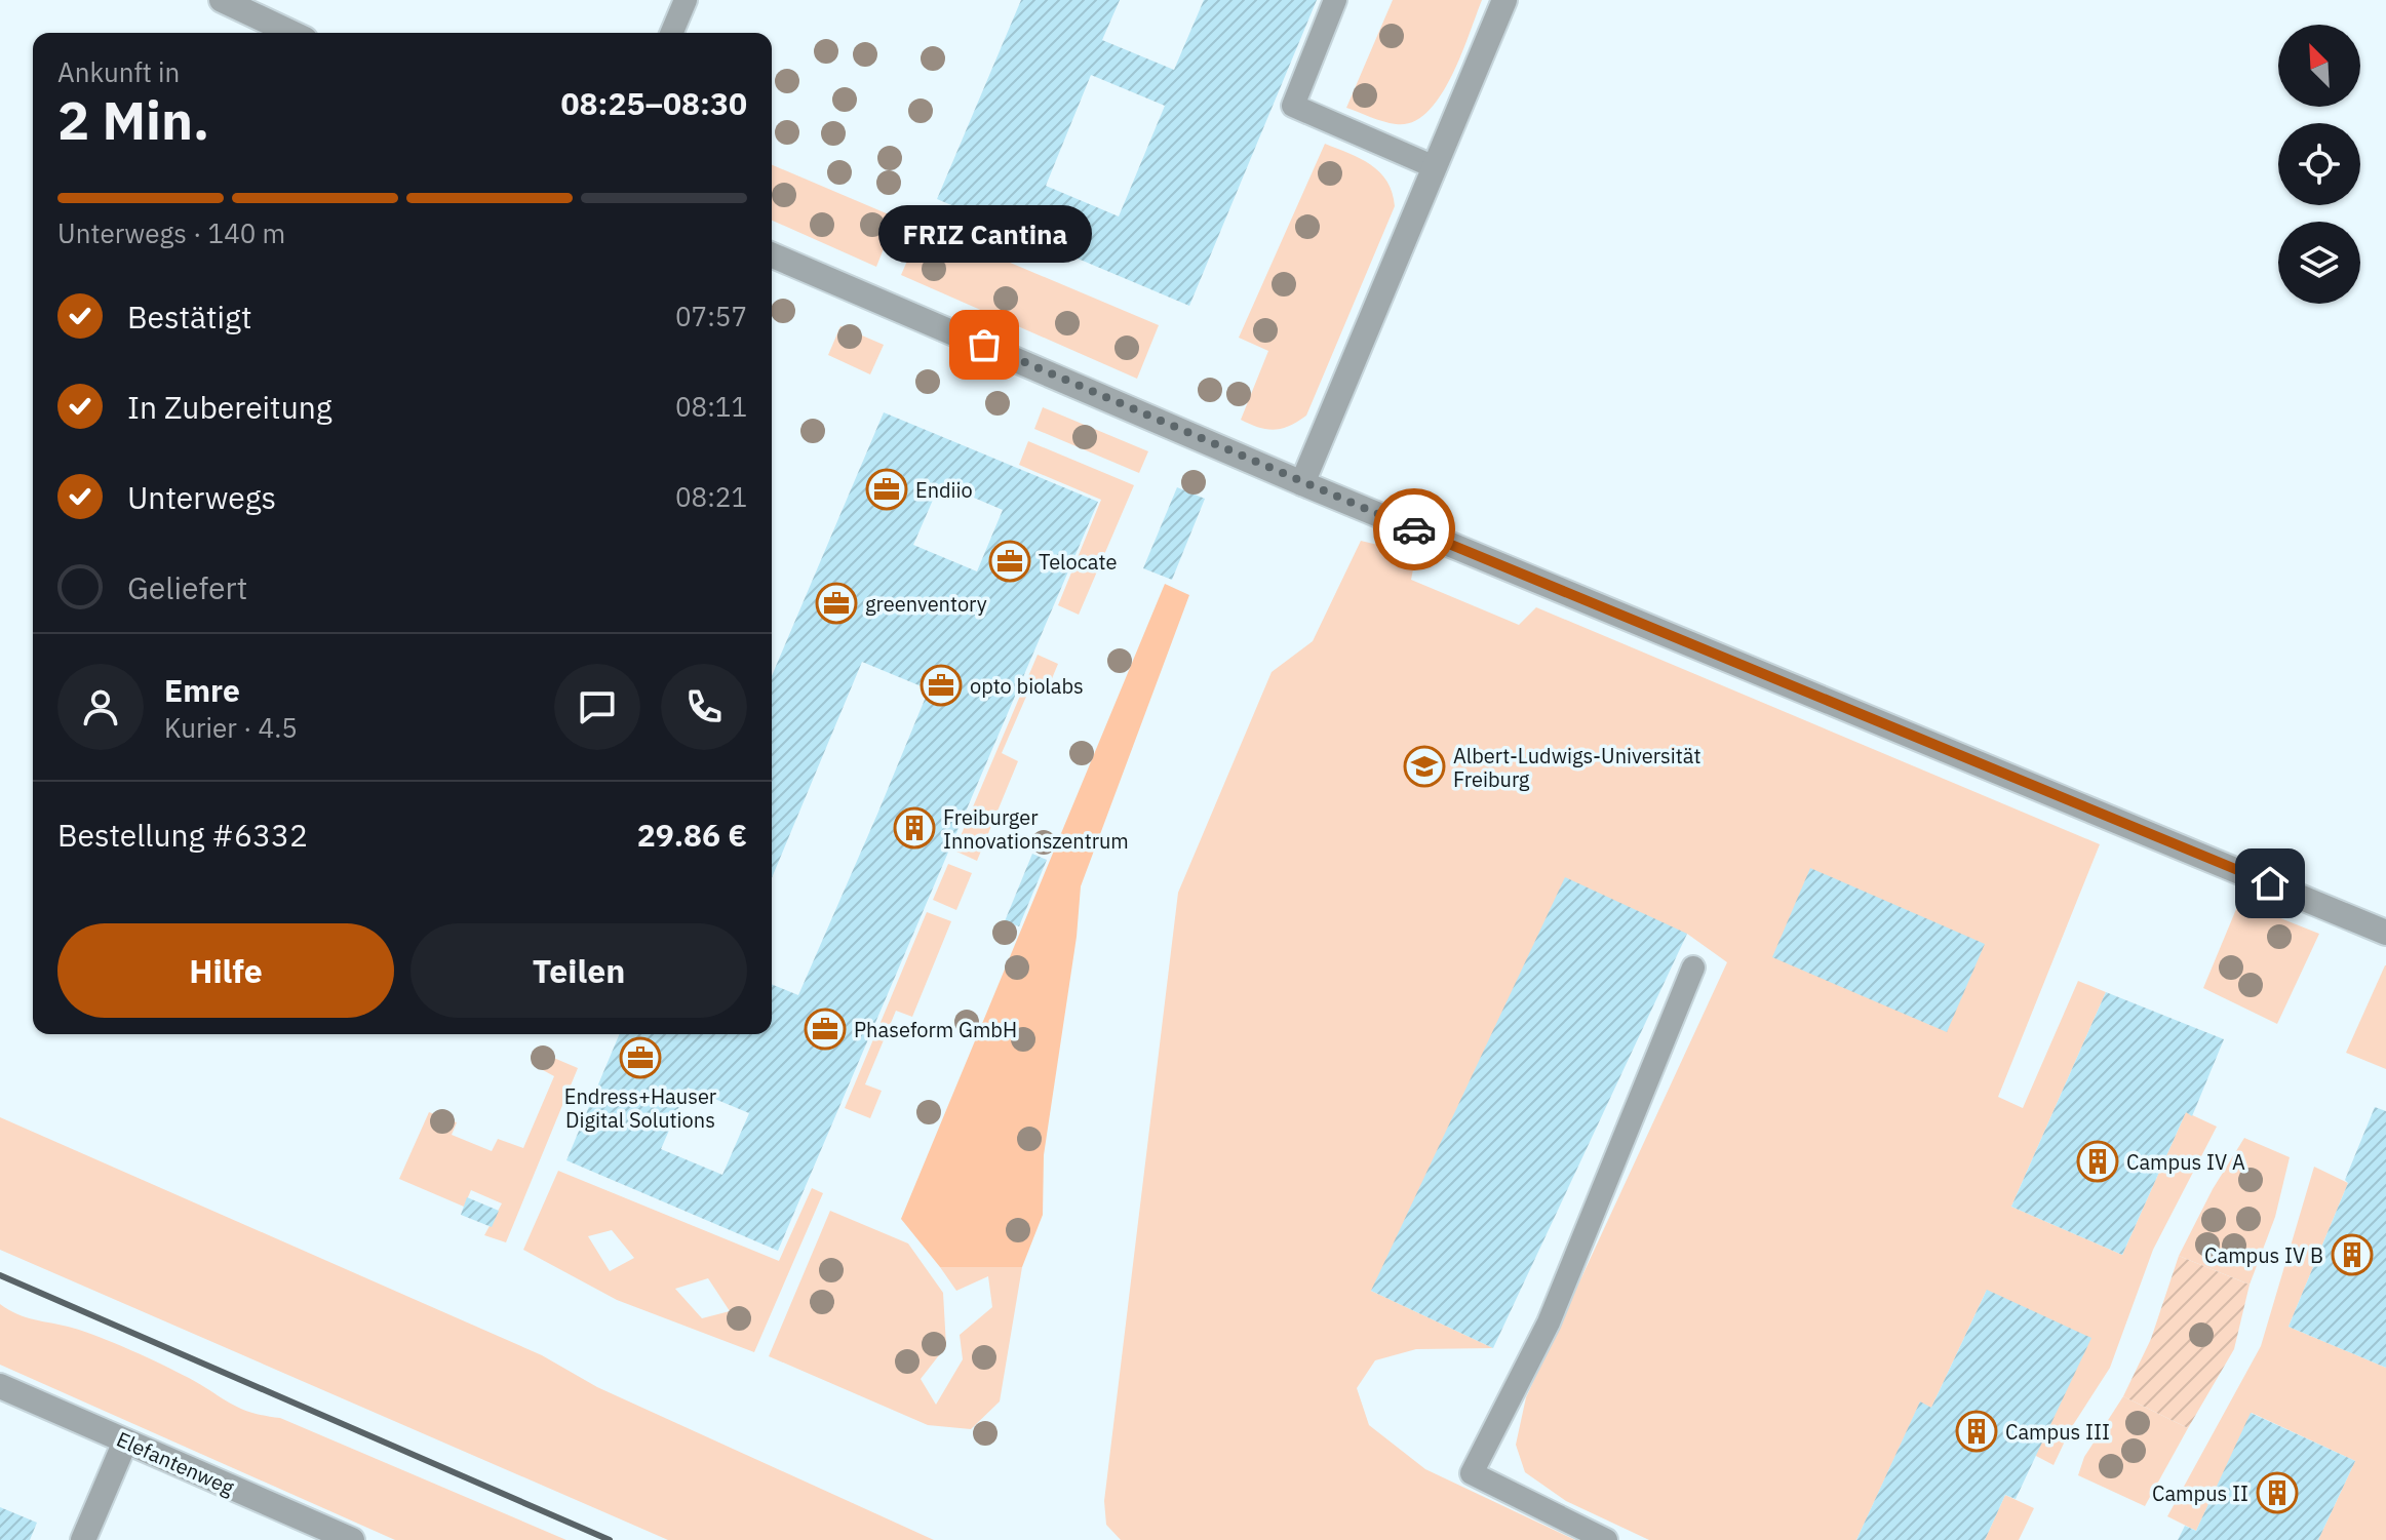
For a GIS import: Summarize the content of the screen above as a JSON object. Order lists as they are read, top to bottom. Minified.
{"streets":{"street":["Elefantenweg"]},"places":{"other":["FRIZ Cantina"],"office":["Endiio","Telocate","greenventory","opto biolabs","Phaseform GmbH","Endress+Hauser Digital Solutions"],"school or university":["Albert-Ludwigs-Universität Freiburg"],"building":["Freiburger Innovationszentrum","Campus IV A","Campus IV B","Campus III","Campus II"]},"north":"top left","page":{"heading":["2 Min.","Ankunft in","08:25–08:30"],"panel":["Emre","Kurier · 4.5","Bestellung #6332","29.86 €"],"bar":"Unterwegs · 140 m","bubble":"FRIZ Cantina","list":[["Bestätigt","07:57"],["In Zubereitung","08:11"],["Unterwegs","08:21"],"Geliefert"],"buttons":["Hilfe","Teilen"]}}
